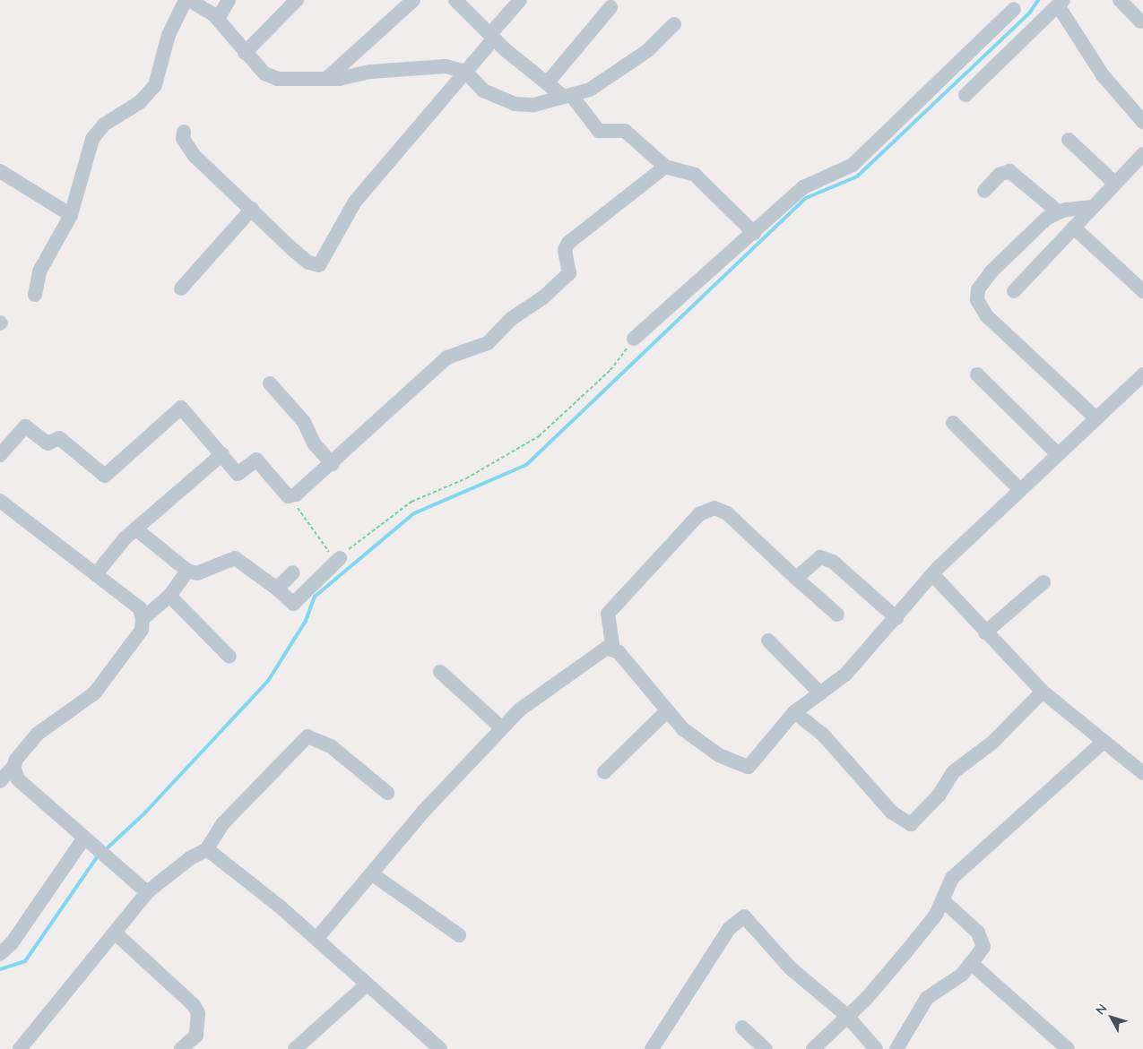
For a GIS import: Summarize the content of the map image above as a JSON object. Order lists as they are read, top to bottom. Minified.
{"north":"top left"}
